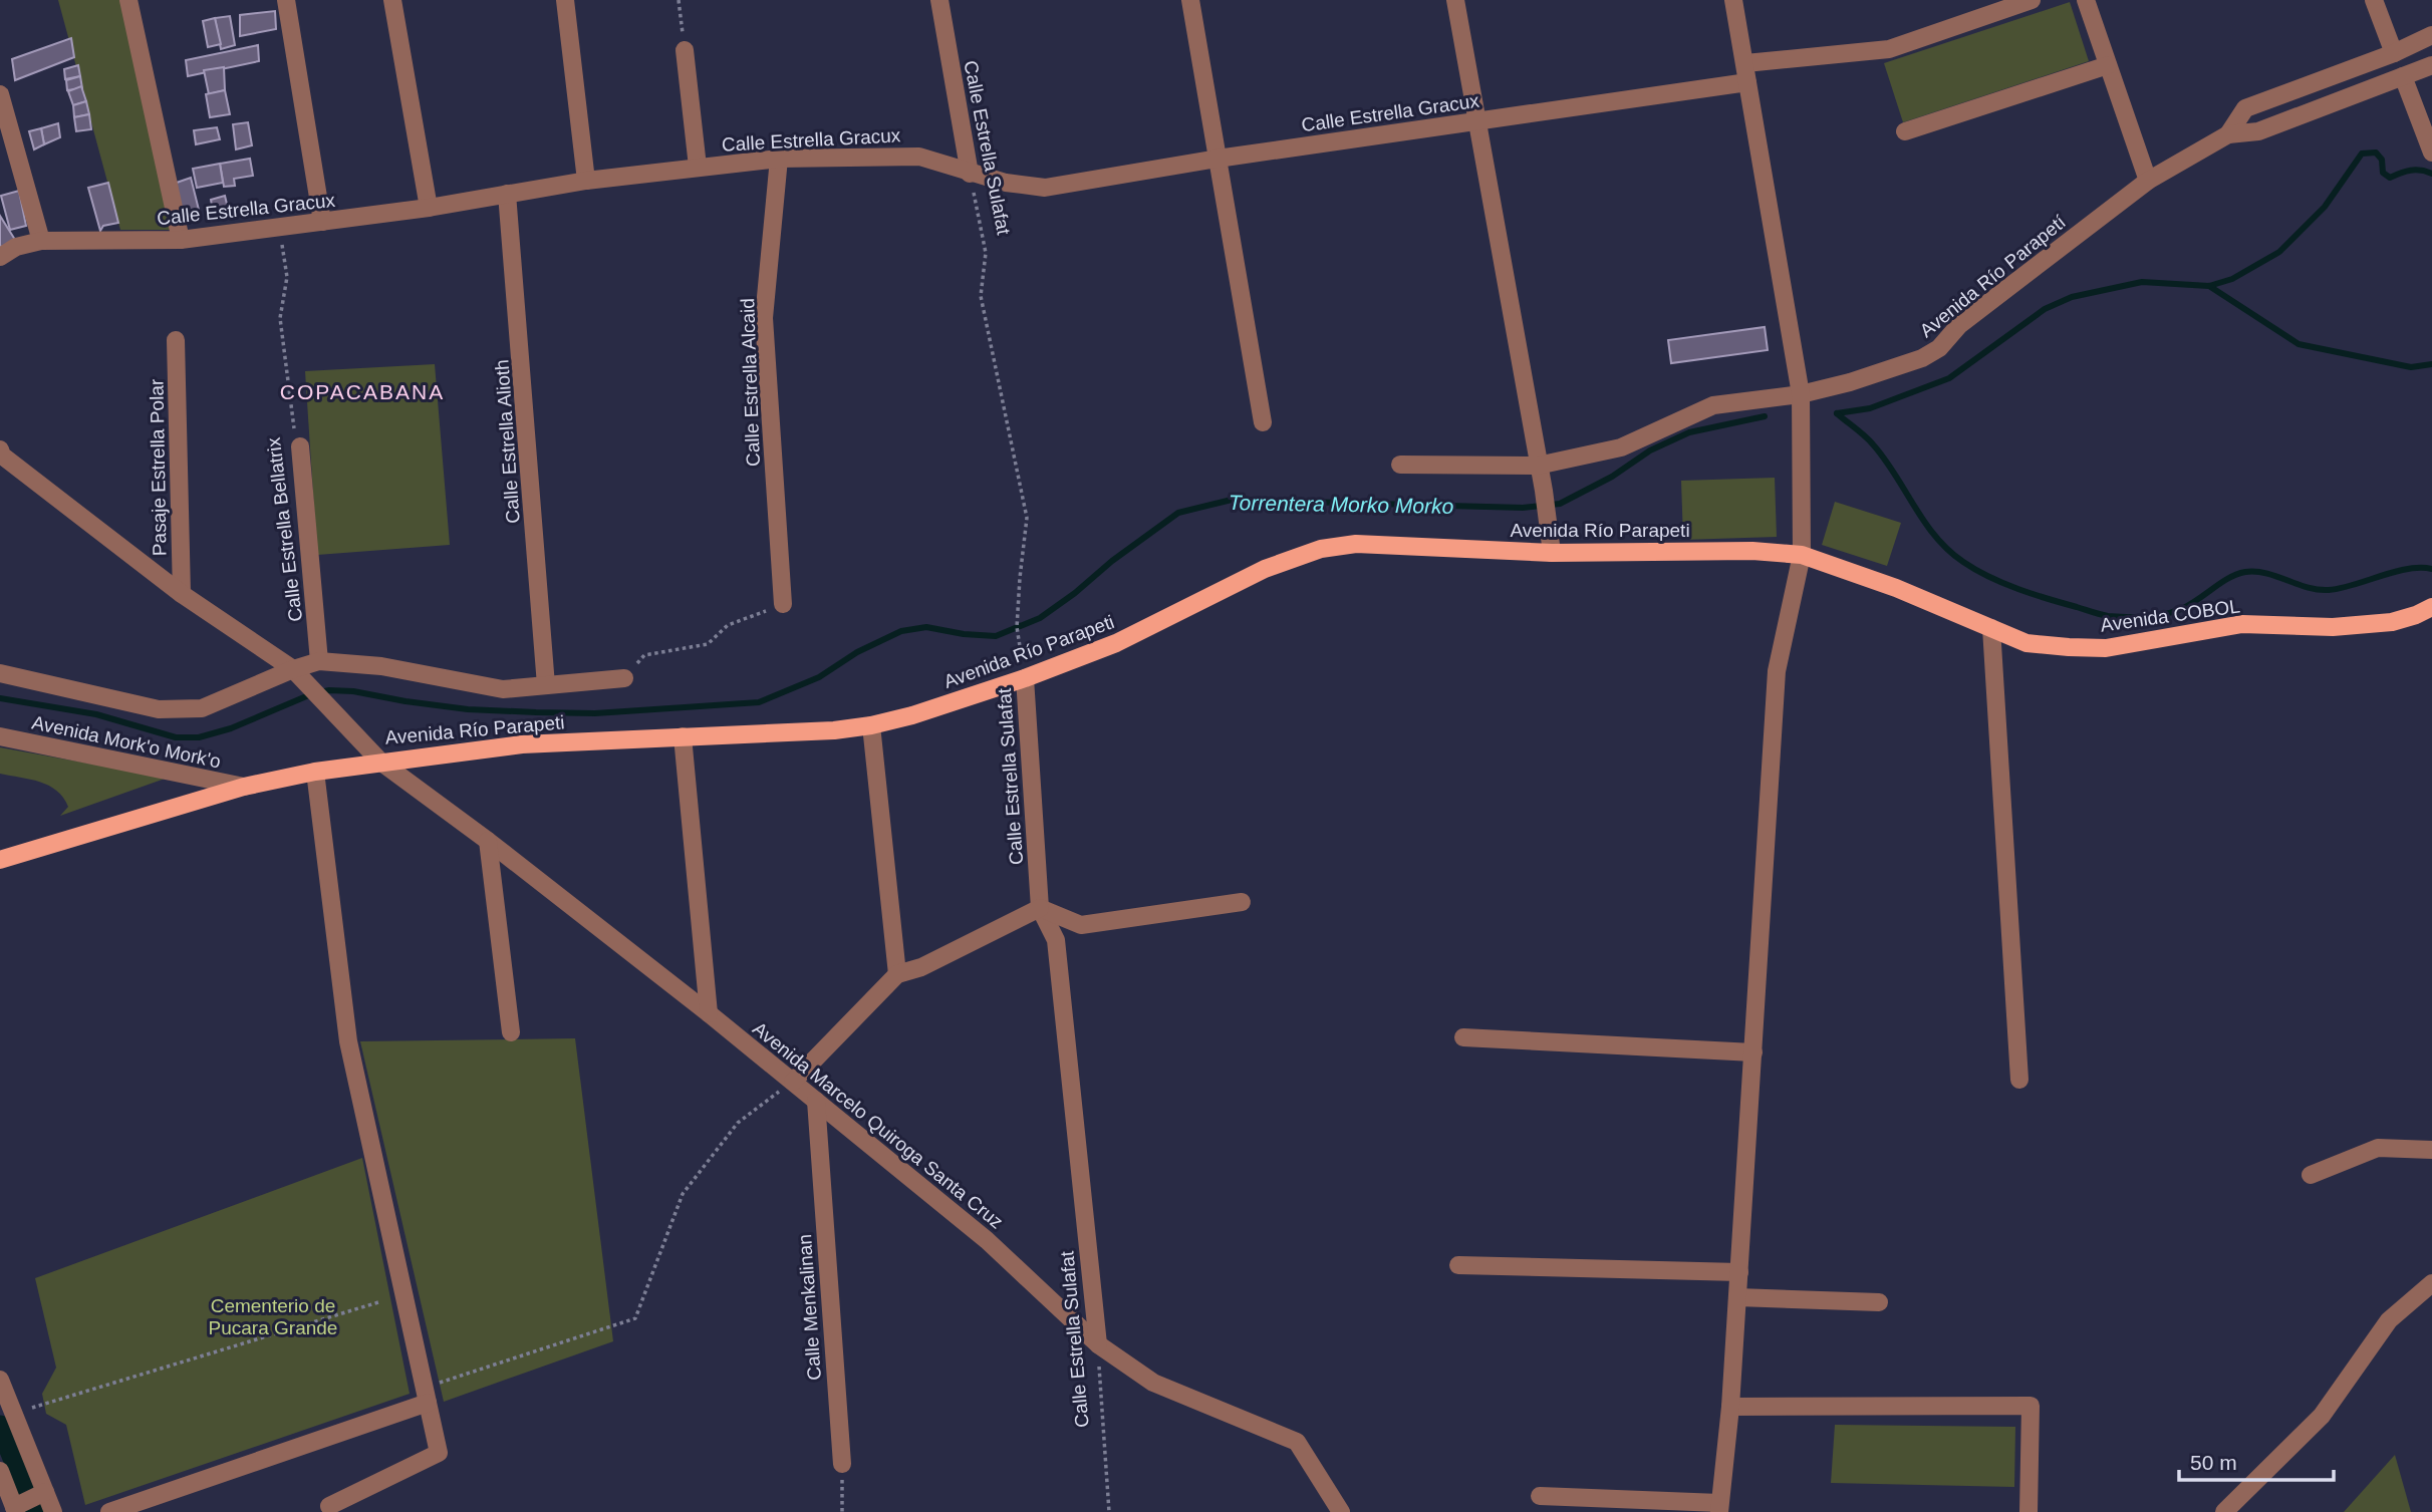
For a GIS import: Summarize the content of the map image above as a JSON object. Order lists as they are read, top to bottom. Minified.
{"streets":{"main road":["Avenida Río Parapeti","Avenida COBOL"],"street":["Calle Estrella Gracux","Calle Estrella Sulafat","Avenida Río Parapetí","Calle Estrella Alcaid","Calle Estrella Alioth","Pasaje Estrella Polar","Calle Estrella Bellatrix","Avenida Mork'o Mork'o","Avenida Marcelo Quiroga Santa Cruz","Calle Menkalinan"]},"crossings":[["Calle Estrella Gracux","Calle Estrella Sulafat"],["Calle Estrella Gracux","Calle Estrella Alcaid"],["Calle Estrella Gracux","Calle Estrella Alioth"],["Calle Estrella Gracux","Calle Estrella Bellatrix"],["Calle Estrella Sulafat","Avenida Río Parapeti"],["Calle Estrella Sulafat","Avenida Marcelo Quiroga Santa Cruz"],["Calle Estrella Alioth","Avenida Río Parapeti"],["Pasaje Estrella Polar","Avenida Río Parapeti"],["Calle Estrella Bellatrix","Avenida Río Parapeti"],["Avenida Río Parapeti","Avenida COBOL"],["Avenida Río Parapeti","Avenida Mork'o Mork'o"],["Avenida Río Parapeti","Avenida Marcelo Quiroga Santa Cruz"],["Avenida Marcelo Quiroga Santa Cruz","Calle Menkalinan"]],"districts":["COPACABANA"],"water":["Torrentera Morko Morko"],"parks":["Cementerio de Pucara Grande"],"scale_bar":"50 m"}
